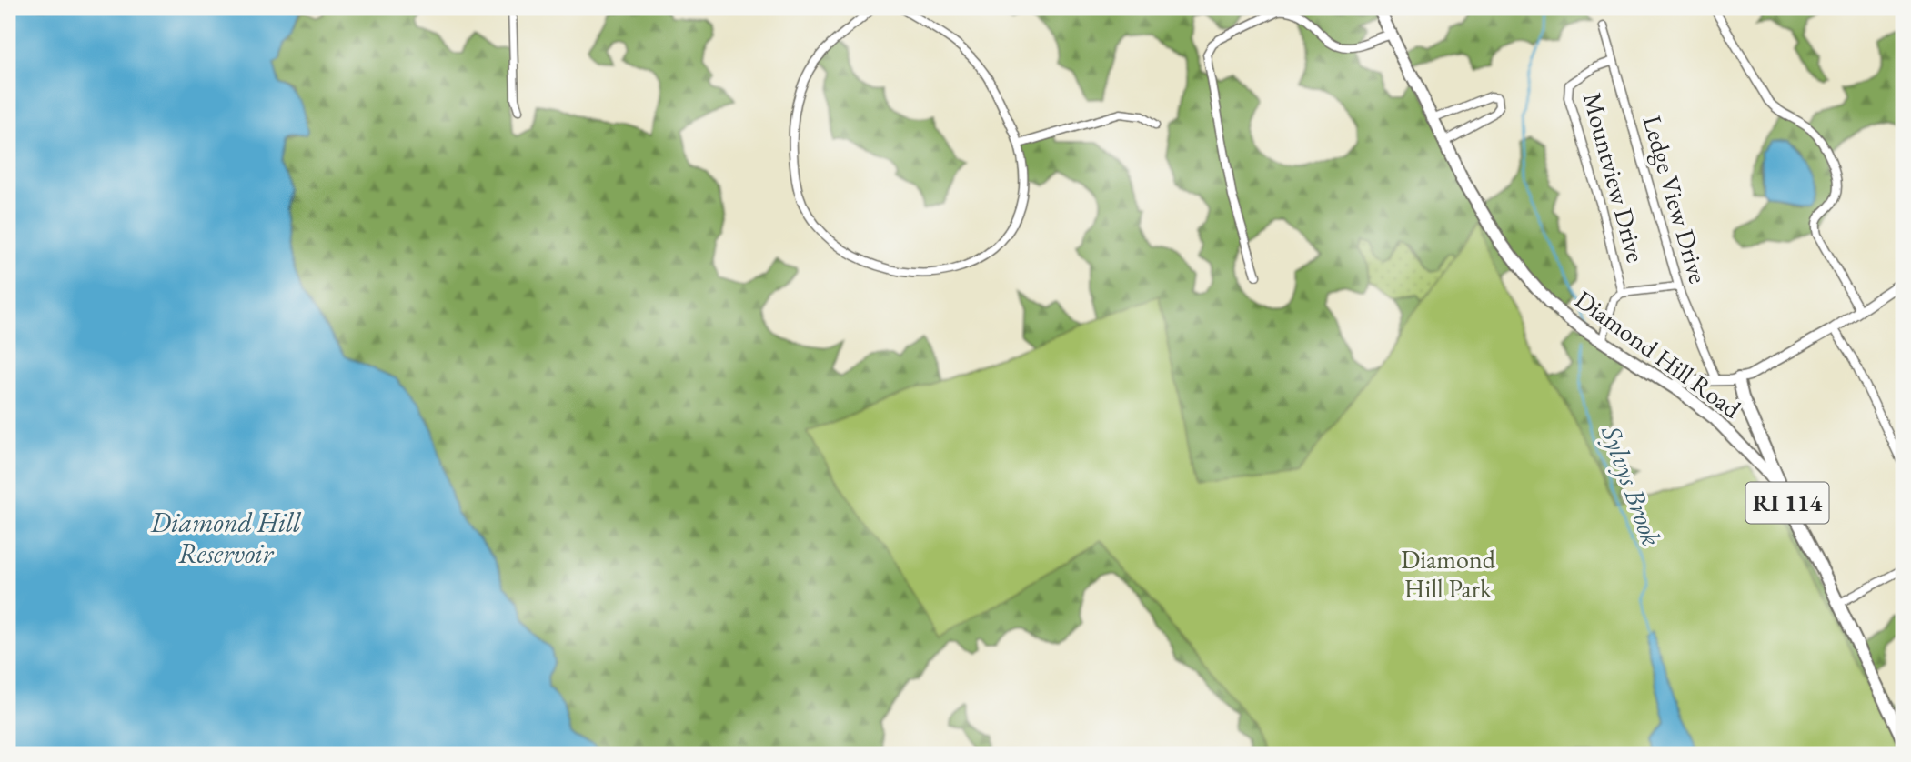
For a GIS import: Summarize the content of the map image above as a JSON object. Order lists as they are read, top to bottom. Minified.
{"streets":{"main road":["Diamond Hill Road","RI 114"],"street":["Mountview Drive","Ledge View Drive"]},"crossings":[["Mountview Drive","Ledge View Drive"]],"water":["Sylvys Brook","Diamond Hill Reservoir"],"parks":["Diamond Hill Park"]}
